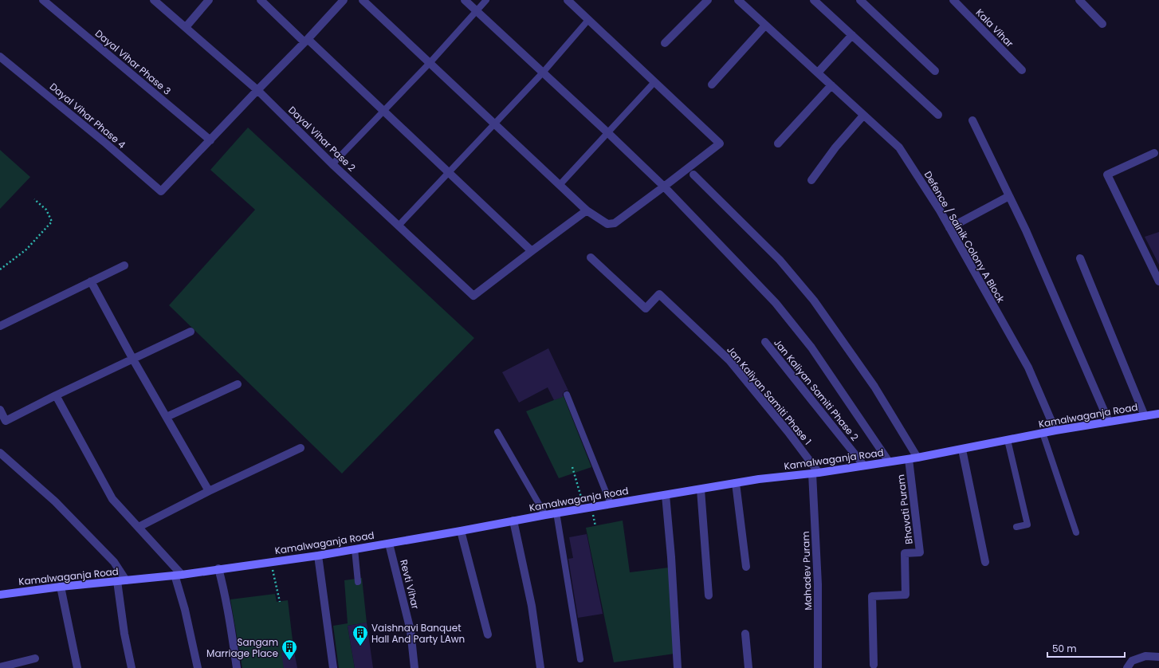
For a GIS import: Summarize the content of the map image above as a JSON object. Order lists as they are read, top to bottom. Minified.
{"streets":{"main road":["Kamalwaganja Road"],"street":["Kala Vihar","Dayal Vihar Phase 3","Dayal Vihar Phase 4","Dayal Vihar Pase 2","Defence / Sainik Colony A Block","Jan Kaliyan Samiti Phase 2","Jan Kaliyan Samiti Phase 1","Bhavati Puram","Mahadev Puram","Revti Vihar"]},"crossings":[["Dayal Vihar Phase 3","Dayal Vihar Phase 4"],["Defence / Sainik Colony A Block","Kamalwaganja Road"],["Jan Kaliyan Samiti Phase 2","Kamalwaganja Road"],["Jan Kaliyan Samiti Phase 1","Kamalwaganja Road"],["Jan Kaliyan Samiti Phase 1","Mahadev Puram"],["Kamalwaganja Road","Bhavati Puram"],["Kamalwaganja Road","Mahadev Puram"],["Kamalwaganja Road","Revti Vihar"]],"places":{"building":["Vaishnavi Banquet Hall And Party LAwn","Sangam Marriage Place"]},"scale_bar":"50 m"}
